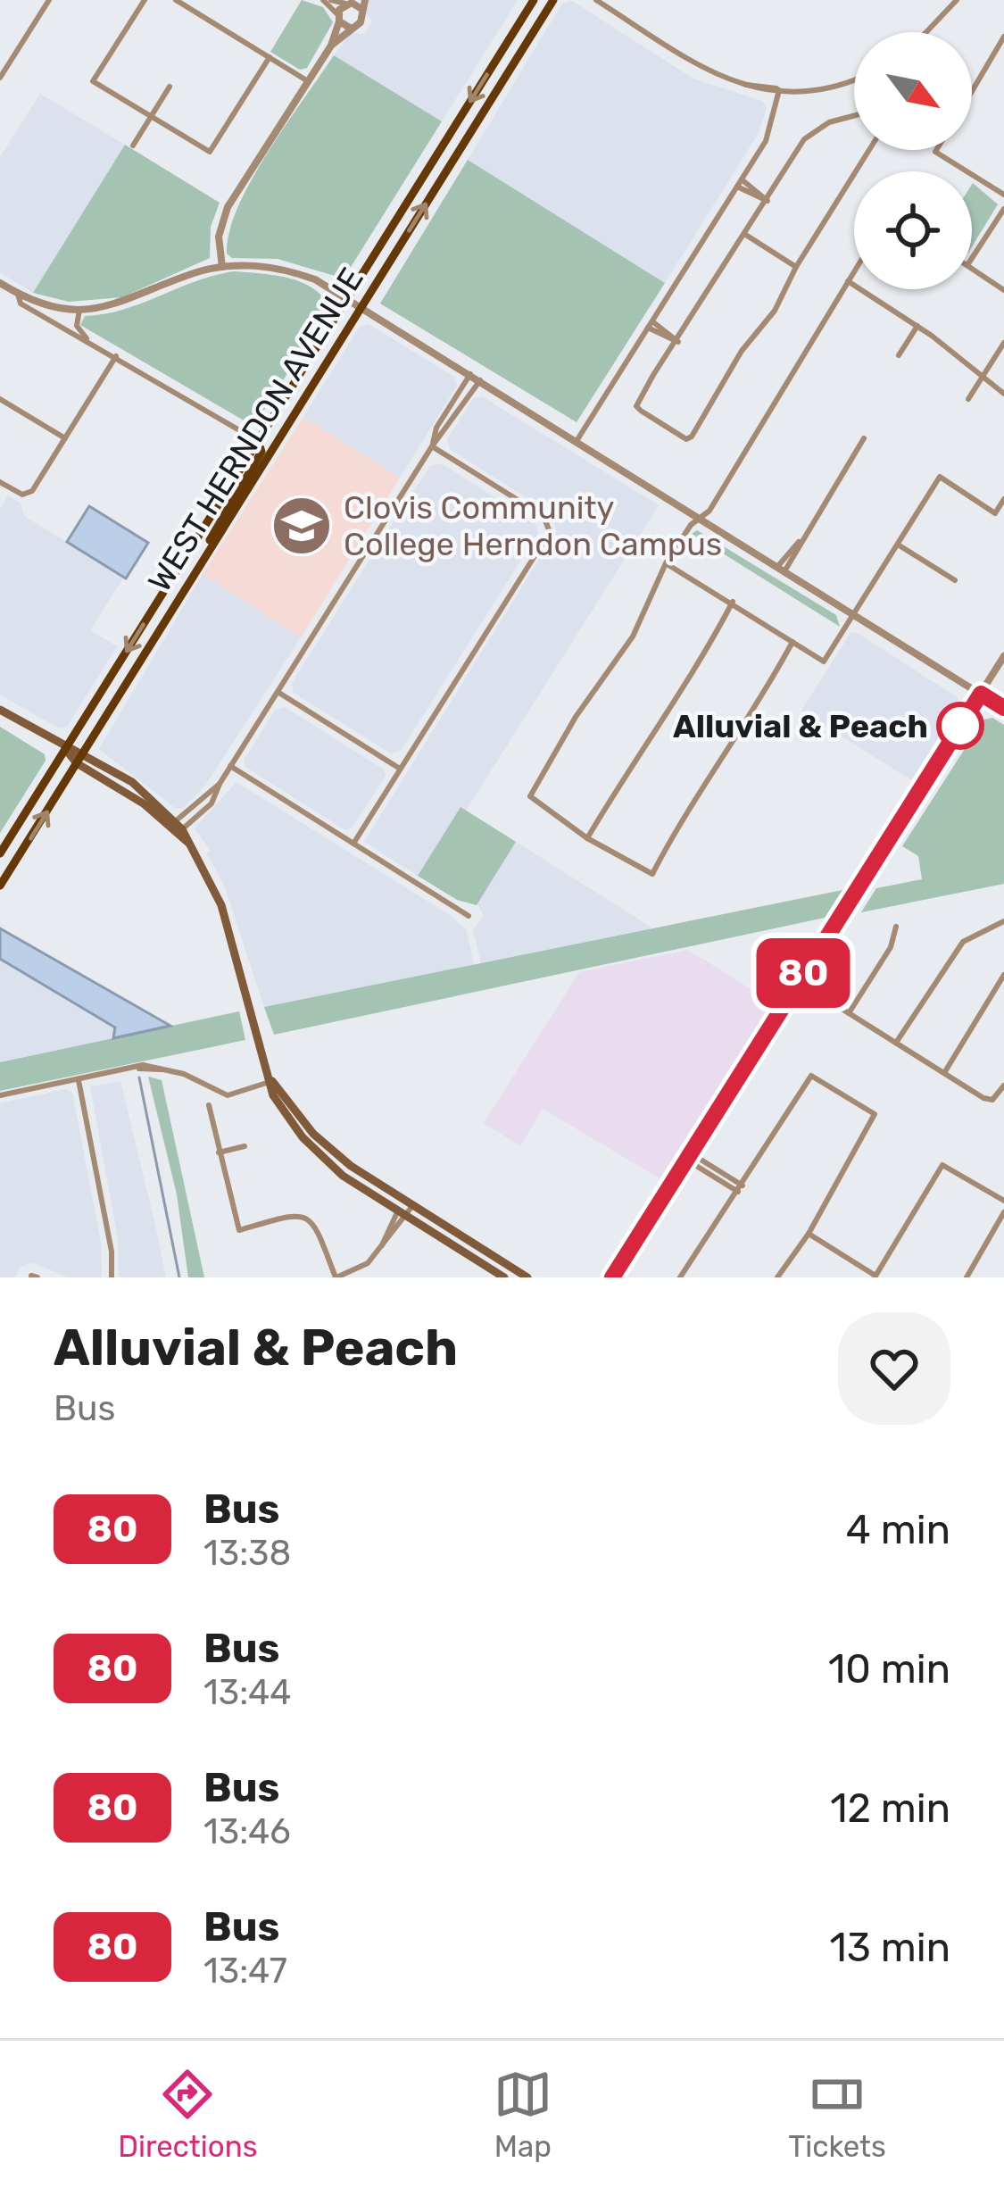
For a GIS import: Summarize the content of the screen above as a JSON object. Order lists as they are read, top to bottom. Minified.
{"streets":{"main road":["WEST HERNDON AVENUE"]},"places":{"school or university":["Clovis Community College Herndon Campus"],"other":["Alluvial & Peach"]},"lines":["bus line 80"],"north":"bottom right","page":{"on_map":"80","heading":["Alluvial & Peach","Bus"],"list":[{"mark":"80","name":"Bus","note":"13:38","value":"4 min"},{"mark":"80","name":"Bus","note":"13:44","value":"10 min"},{"mark":"80","name":"Bus","note":"13:46","value":"12 min"},{"mark":"80","name":"Bus","note":"13:47","value":"13 min"}],"tabs":["Directions","Map","Tickets"]}}
